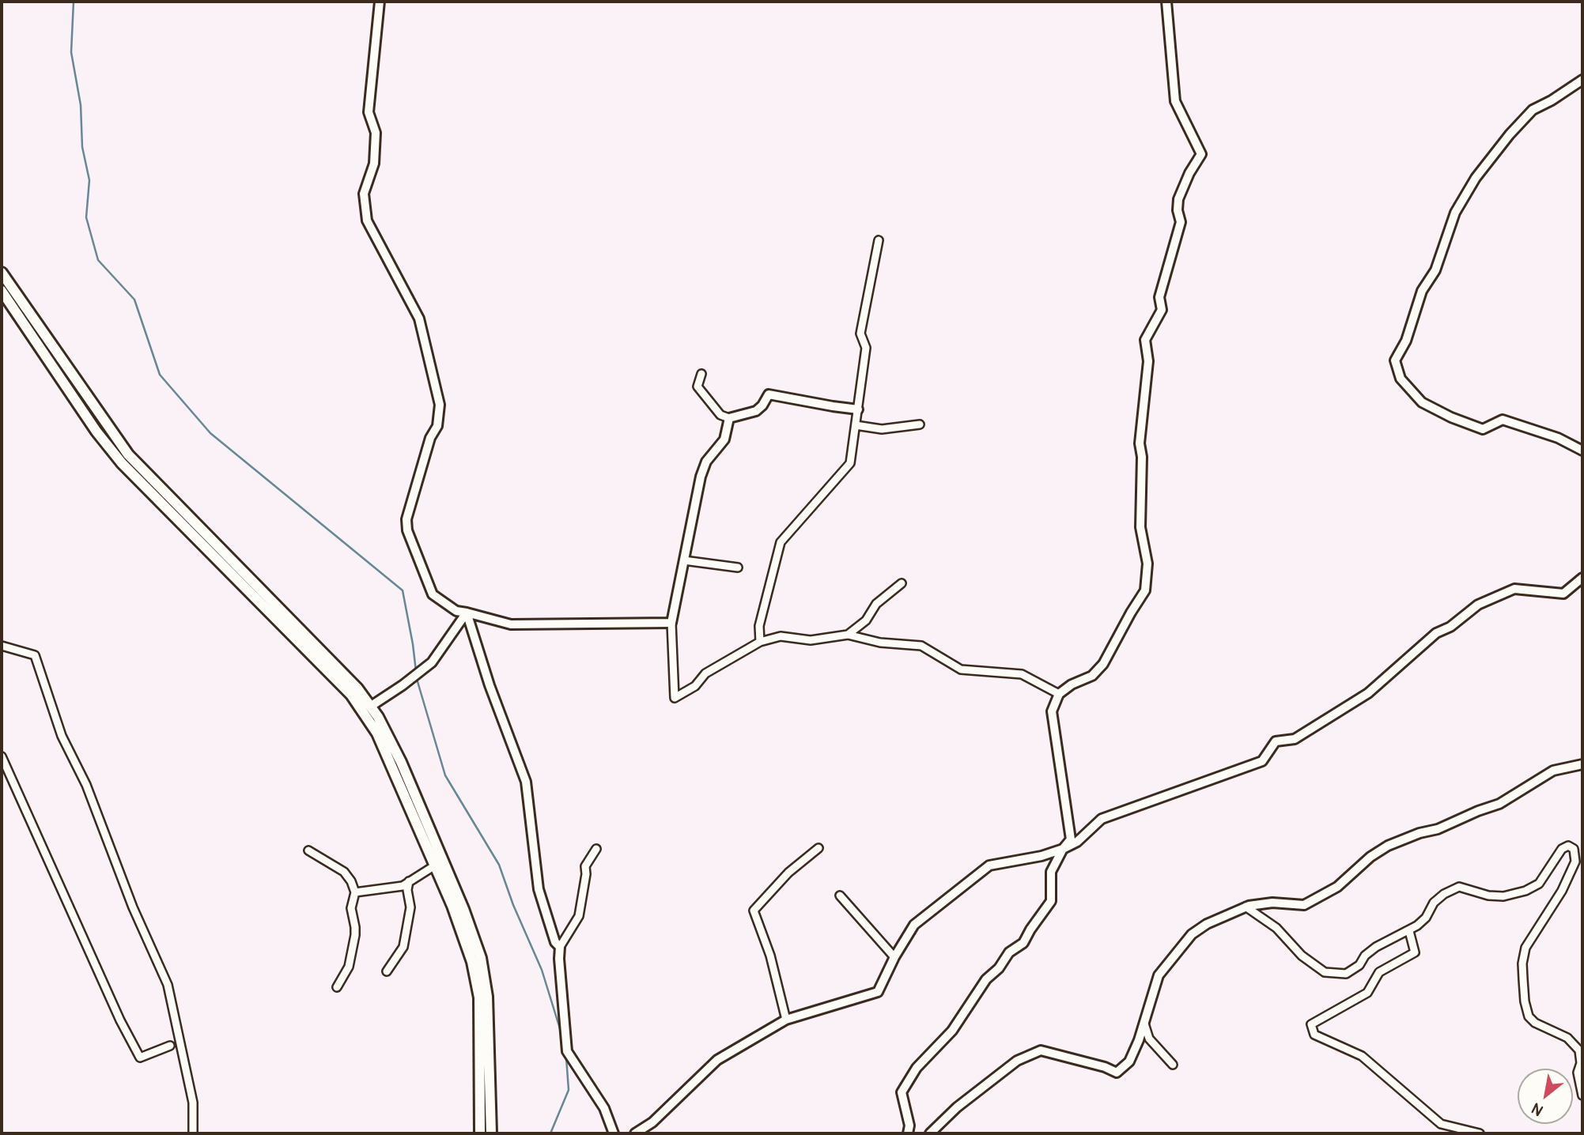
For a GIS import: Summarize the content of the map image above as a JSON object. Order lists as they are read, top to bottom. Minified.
{"north":"bottom left"}
